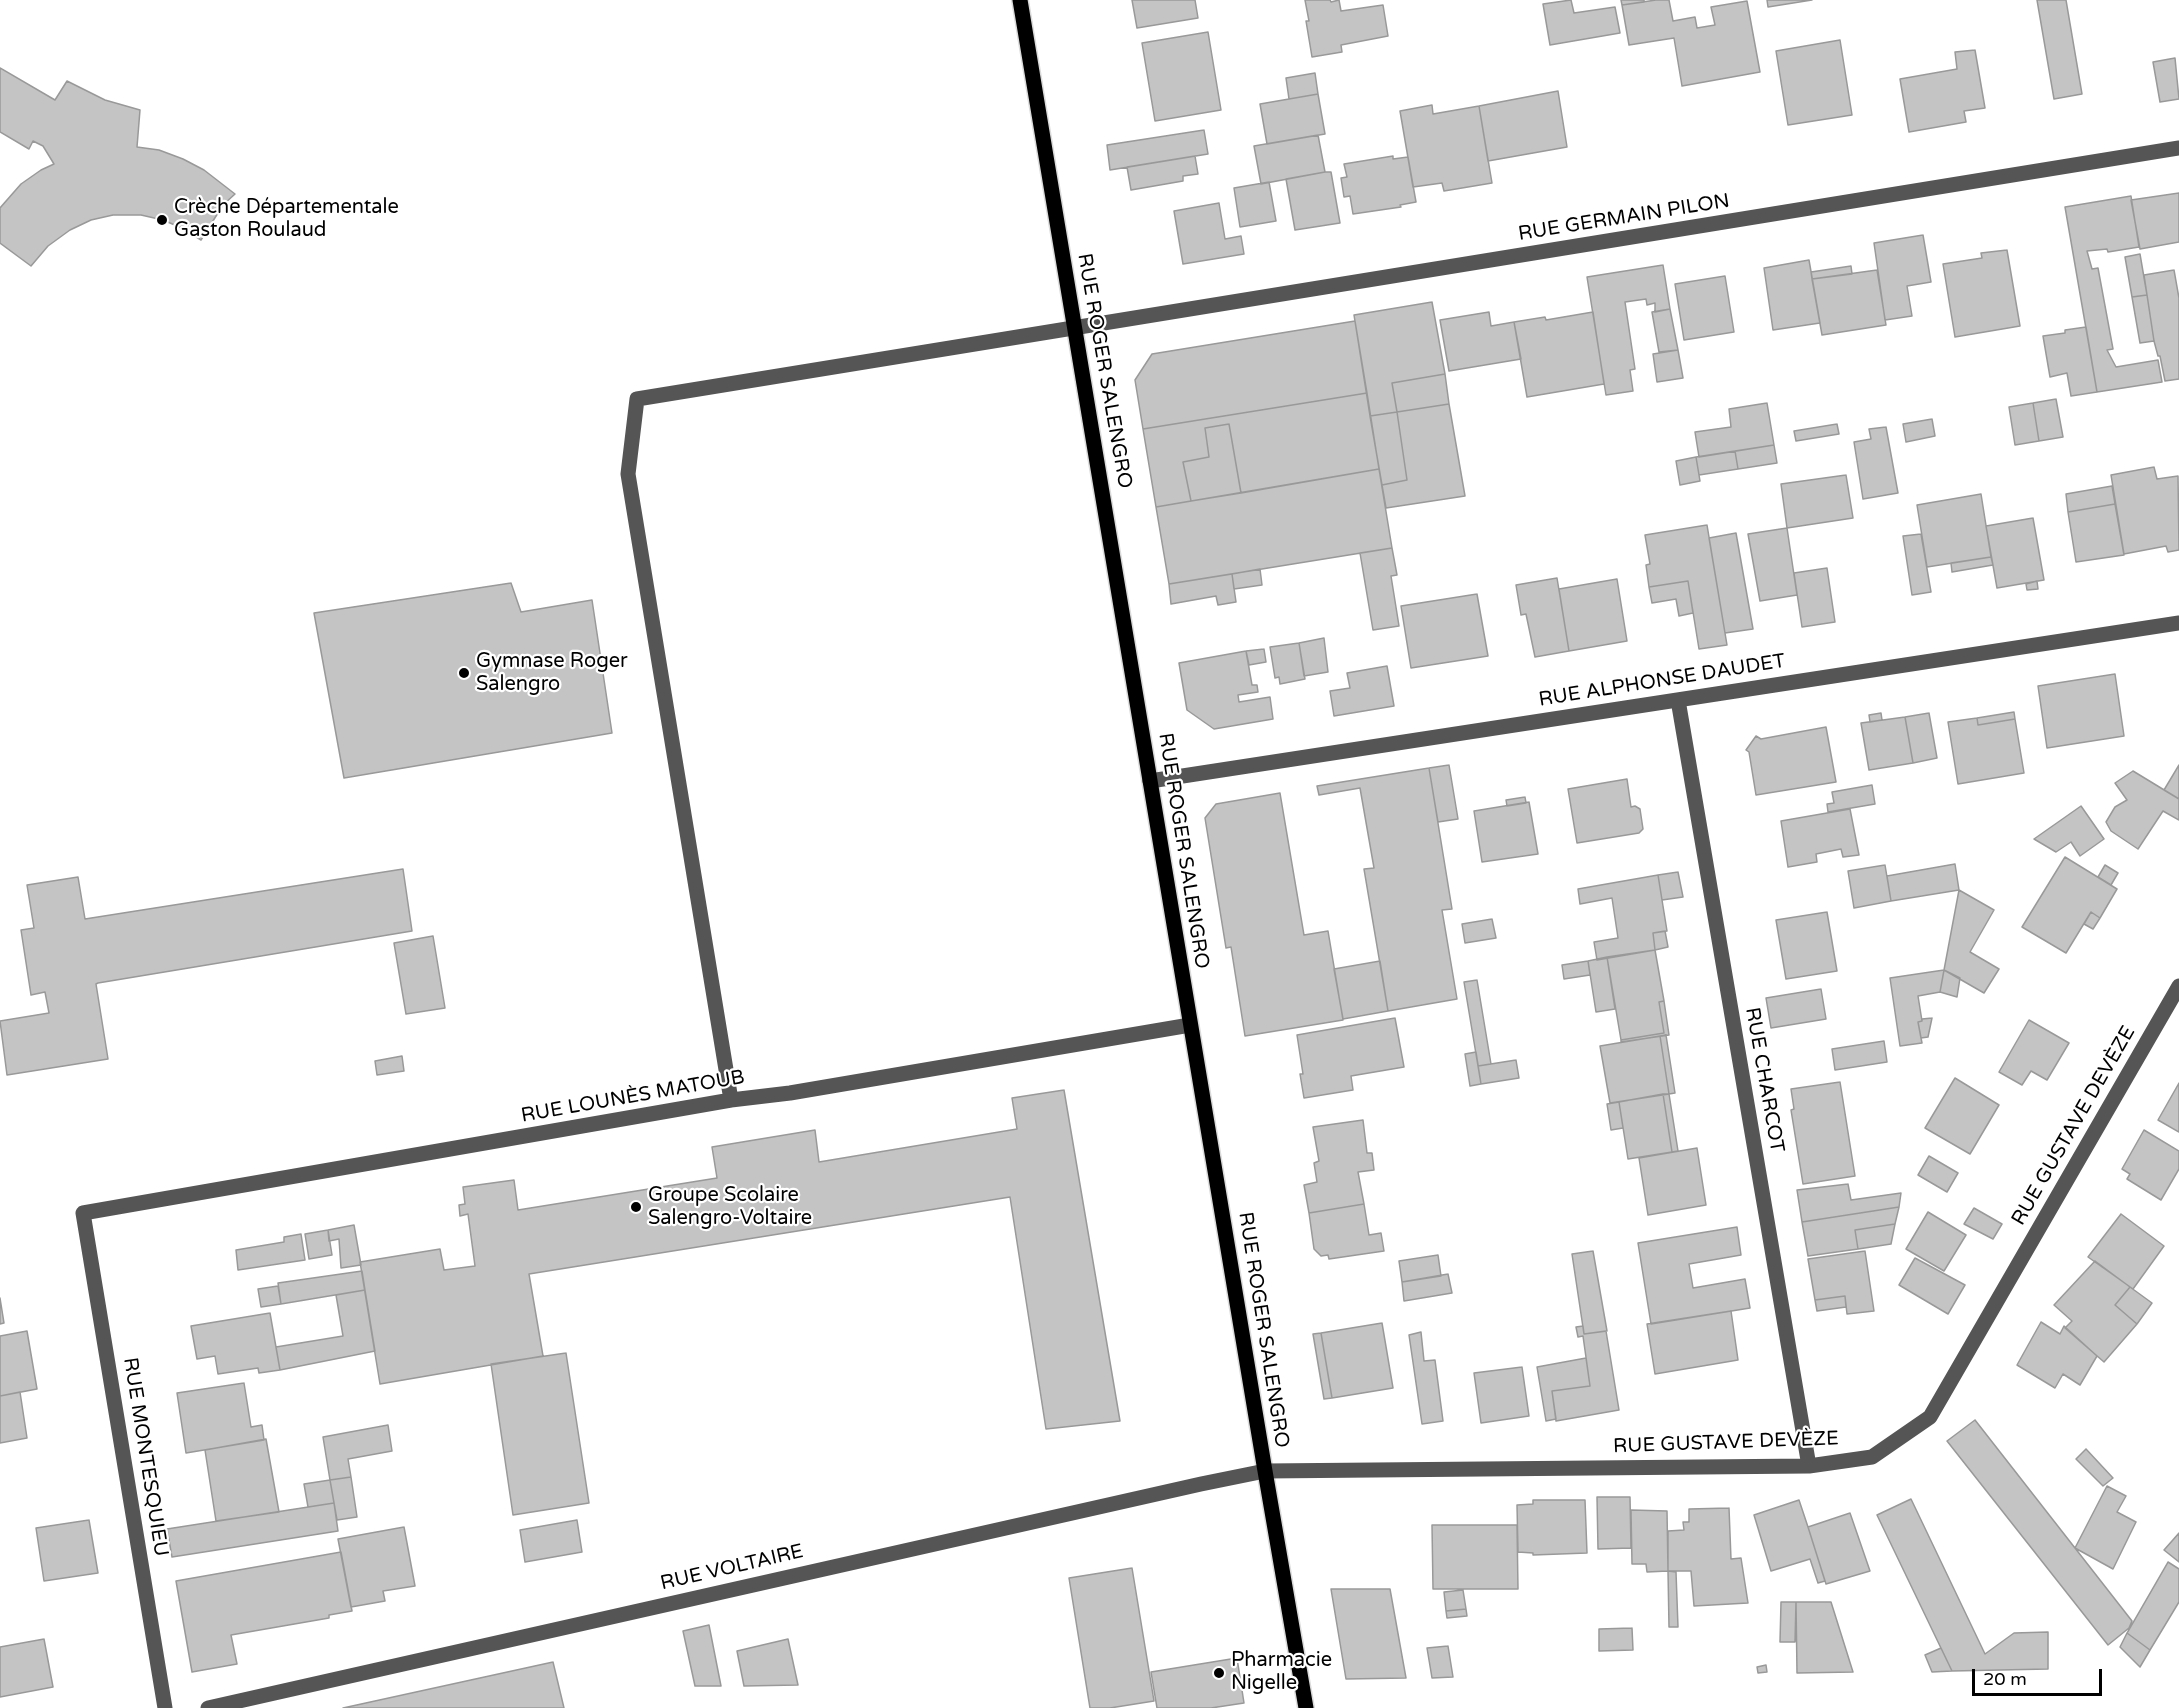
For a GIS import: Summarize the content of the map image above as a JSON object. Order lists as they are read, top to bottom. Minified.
{"streets":{"main road":["RUE ROGER SALENGRO"],"street":["RUE GERMAIN PILON","RUE ALPHONSE DAUDET","RUE CHARCOT","RUE LOUNÈS MATOUB","RUE GUSTAVE DEVÈZE","RUE MONTESQUIEU","RUE VOLTAIRE"]},"crossings":[["RUE GERMAIN PILON","RUE ROGER SALENGRO"],["RUE GERMAIN PILON","RUE LOUNÈS MATOUB"],["RUE ROGER SALENGRO","RUE ALPHONSE DAUDET"],["RUE ROGER SALENGRO","RUE LOUNÈS MATOUB"],["RUE ROGER SALENGRO","RUE GUSTAVE DEVÈZE"],["RUE ROGER SALENGRO","RUE VOLTAIRE"],["RUE ALPHONSE DAUDET","RUE CHARCOT"],["RUE CHARCOT","RUE GUSTAVE DEVÈZE"],["RUE LOUNÈS MATOUB","RUE MONTESQUIEU"],["RUE GUSTAVE DEVÈZE","RUE VOLTAIRE"]],"places":["Crèche Départementale Gaston Roulaud","Gymnase Roger Salengro","Groupe Scolaire Salengro-Voltaire","Pharmacie Nigelle"],"scale_bar":"20 m"}
